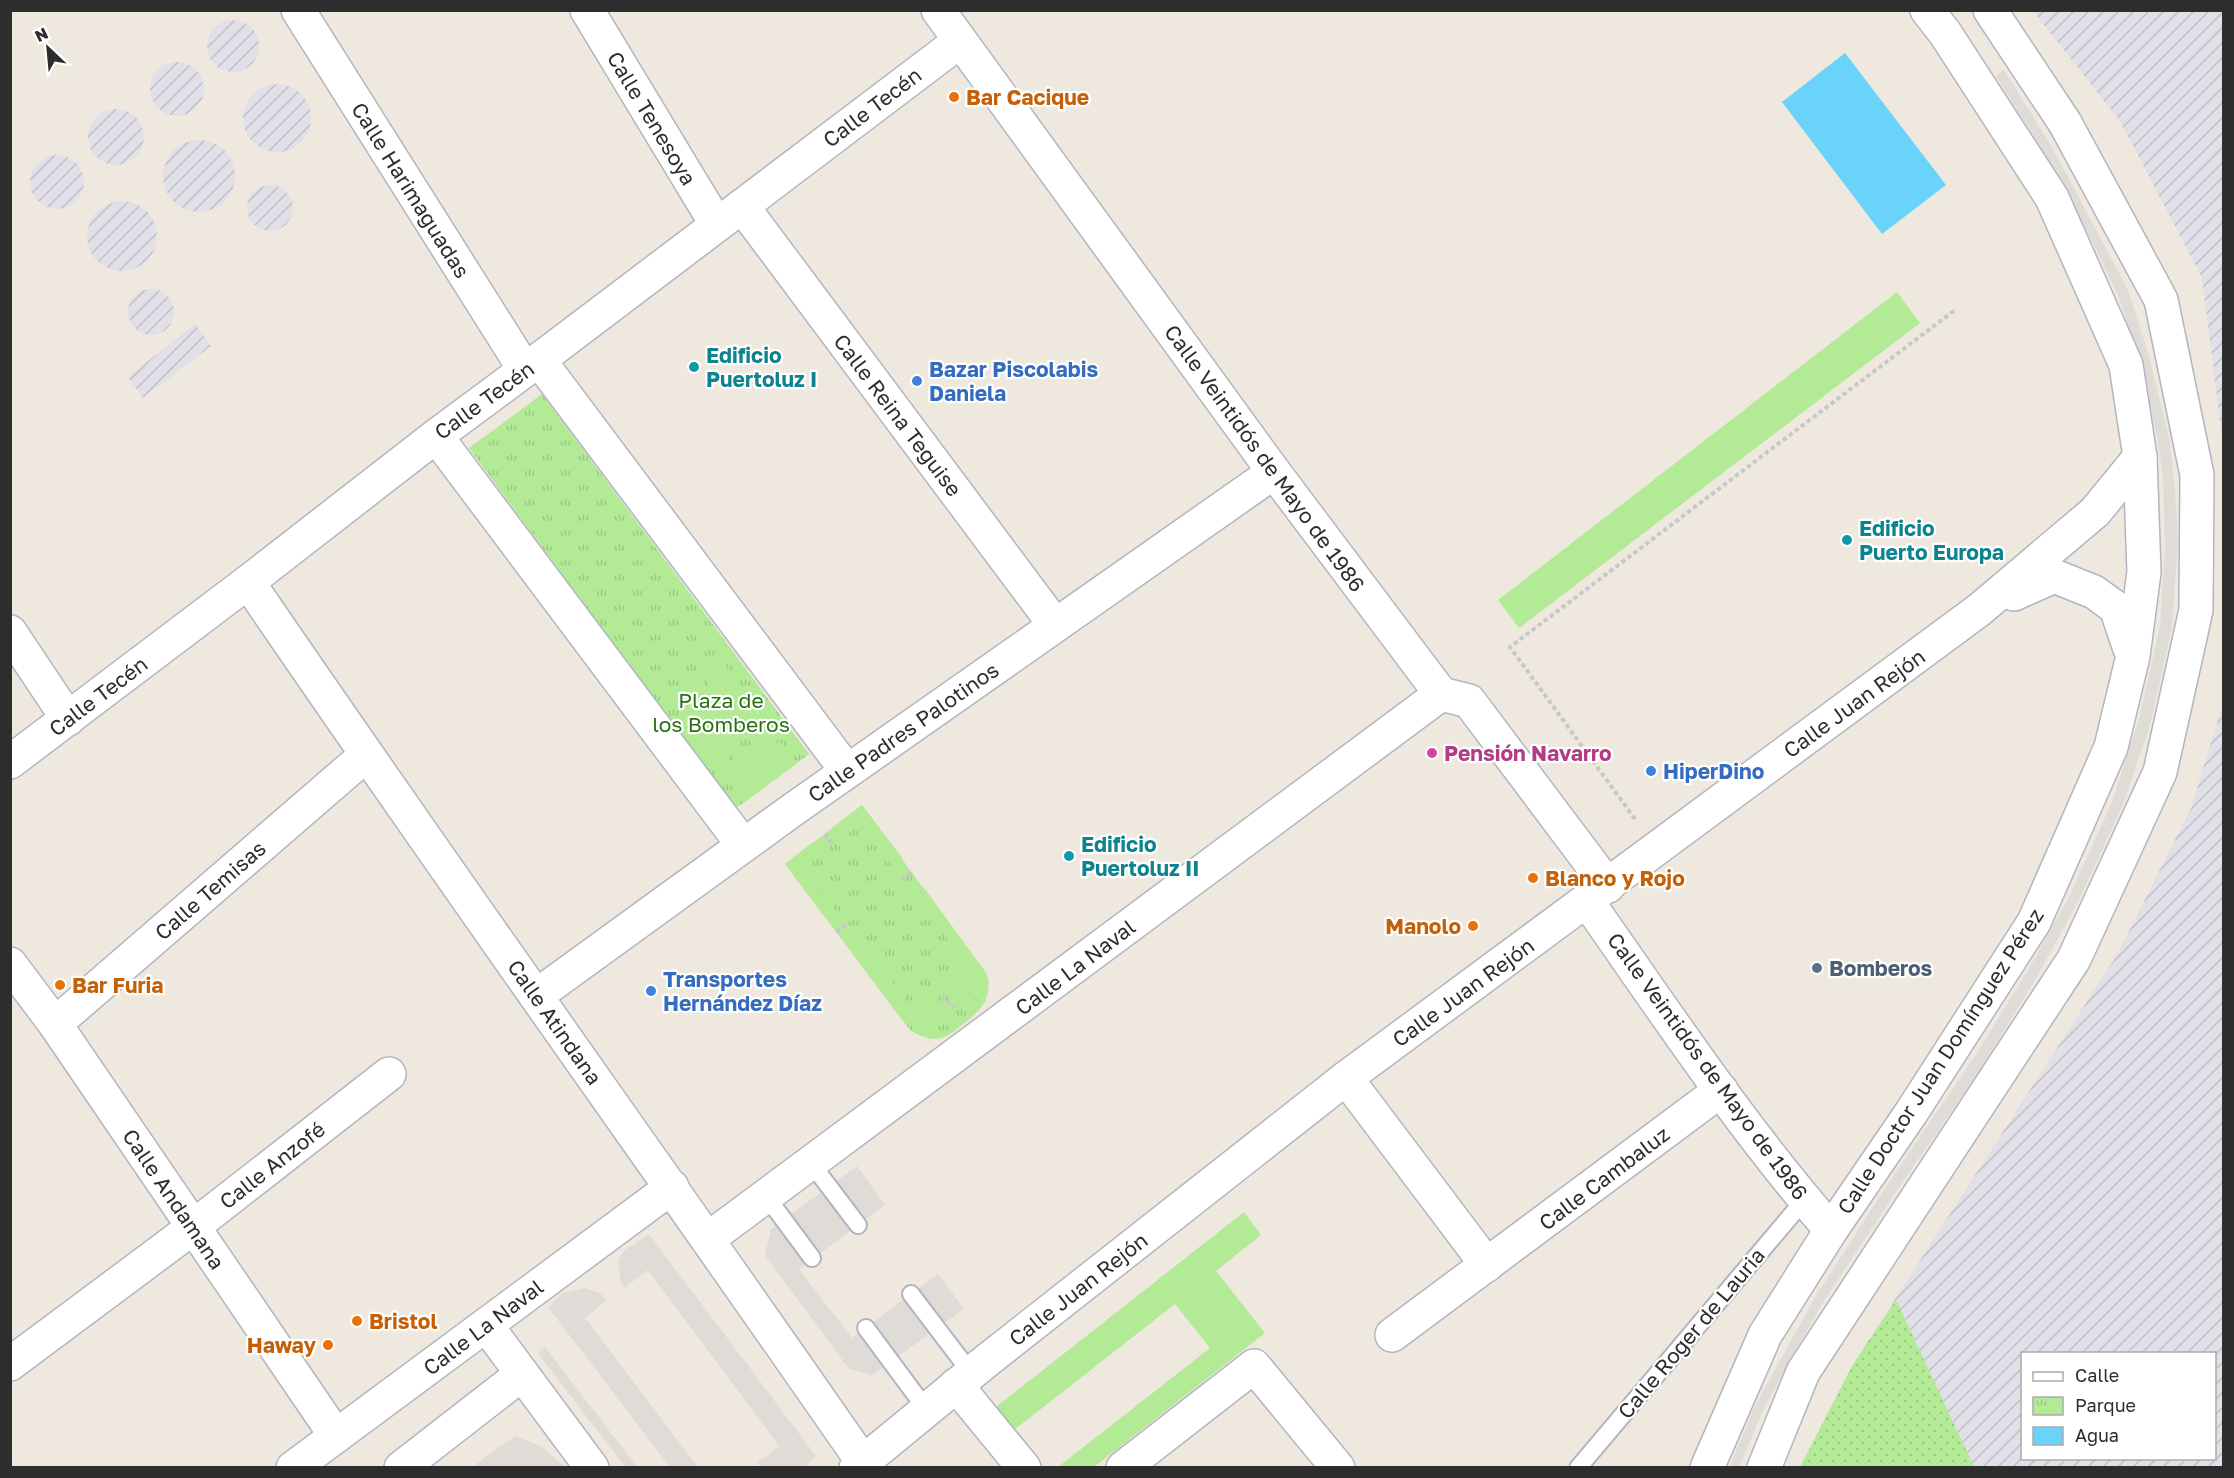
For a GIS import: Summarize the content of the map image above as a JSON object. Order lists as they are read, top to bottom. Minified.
{"streets":{"street":["Calle Tecén","Calle Tenesoya","Calle Harimaguadas","Calle Reina Teguise","Calle Veintidós de Mayo de 1986","Calle Juan Rejón","Calle Padres Palotinos","Calle Temisas","Calle La Naval","Calle Atindana","Calle Doctor Juan Domínguez Pérez","Calle Anzofé","Calle Cambaluz","Calle Andamana"],"lane":["Calle Roger de Lauria"]},"crossings":[["Calle Tecén","Calle Tenesoya"],["Calle Tecén","Calle Harimaguadas"],["Calle Tecén","Calle Reina Teguise"],["Calle Tecén","Calle Veintidós de Mayo de 1986"],["Calle Tecén","Calle Atindana"],["Calle Tenesoya","Calle Reina Teguise"],["Calle Harimaguadas","Calle Padres Palotinos"],["Calle Reina Teguise","Calle Padres Palotinos"],["Calle Veintidós de Mayo de 1986","Calle Juan Rejón"],["Calle Veintidós de Mayo de 1986","Calle Padres Palotinos"],["Calle Veintidós de Mayo de 1986","Calle La Naval"],["Calle Veintidós de Mayo de 1986","Calle Doctor Juan Domínguez Pérez"],["Calle Veintidós de Mayo de 1986","Calle Cambaluz"],["Calle Veintidós de Mayo de 1986","Calle Roger de Lauria"],["Calle Juan Rejón","Calle Atindana"],["Calle Juan Rejón","Calle Doctor Juan Domínguez Pérez"],["Calle Padres Palotinos","Calle Atindana"],["Calle Temisas","Calle Atindana"],["Calle Temisas","Calle Andamana"],["Calle La Naval","Calle Atindana"],["Calle La Naval","Calle Andamana"],["Calle Anzofé","Calle Andamana"]],"parks":["Plaza de los Bomberos"],"places":["Bar Cacique","Edificio Puertoluz I","Bazar Piscolabis Daniela","Edificio Puerto Europa","Pensión Navarro","HiperDino","Edificio Puertoluz II","Blanco y Rojo","Manolo","Bomberos","Bar Furia","Transportes Hernández Díaz","Bristol","Haway"],"legend":["Calle","Parque","Agua"],"north":"top left"}
